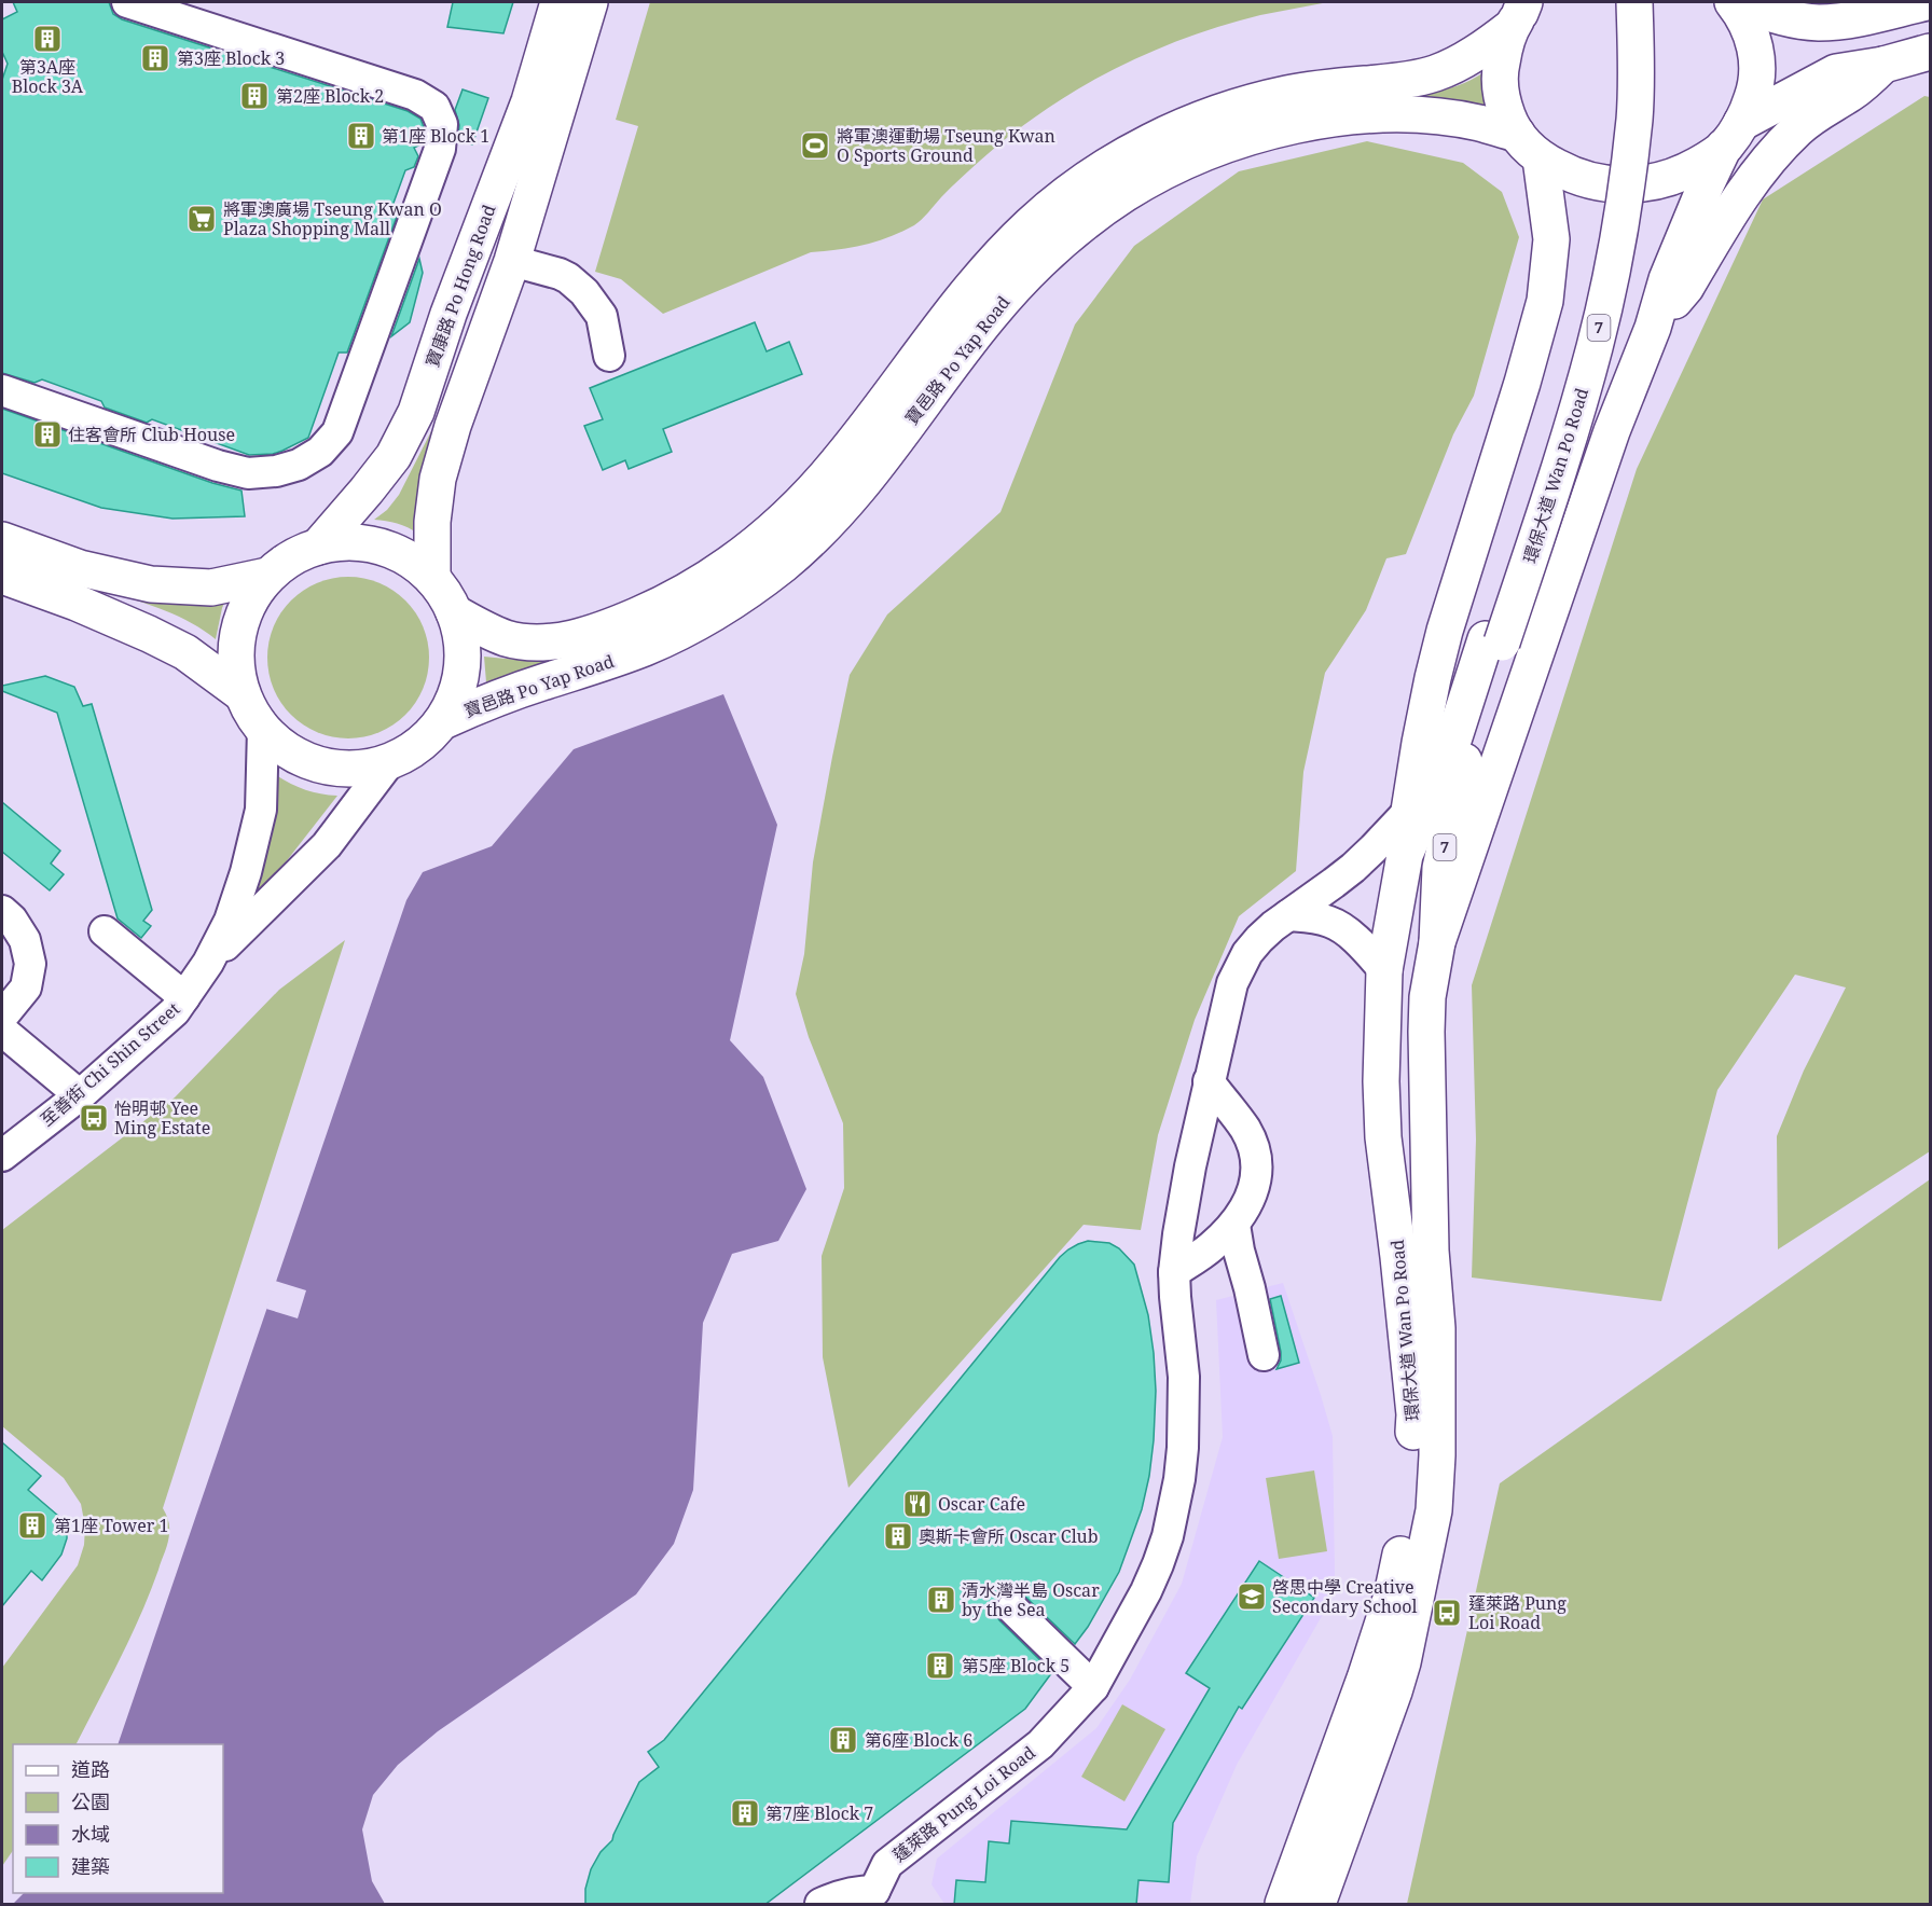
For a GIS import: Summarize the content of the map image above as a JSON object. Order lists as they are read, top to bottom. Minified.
{"streets":{"main road":["寶康路 Po Hong Road","7","寶邑路 Po Yap Road","環保大道 Wan Po Road"],"street":["至善街 Chi Shin Street","蓬萊路 Pung Loi Road"]},"crossings":[["寶康路 Po Hong Road","寶邑路 Po Yap Road"],["寶康路 Po Hong Road","至善街 Chi Shin Street"],["寶邑路 Po Yap Road","至善街 Chi Shin Street"],["環保大道 Wan Po Road","蓬萊路 Pung Loi Road"]],"places":{"building":["第3A座 Block 3A","第3座 Block 3","第2座 Block 2","第1座 Block 1","住客會所 Club House","第1座 Tower 1","奧斯卡會所 Oscar Club","清水灣半島 Oscar by the Sea","第5座 Block 5","第6座 Block 6","第7座 Block 7"],"sports":["將軍澳運動場 Tseung Kwan O Sports Ground"],"supermarket":["將軍澳廣場 Tseung Kwan O Plaza Shopping Mall"],"bus stop":["怡明邨 Yee Ming Estate","蓬萊路 Pung Loi Road"],"restaurant":["Oscar Cafe"],"school or university":["啓思中學 Creative Secondary School"]},"legend":["道路","公園","水域","建築"]}
